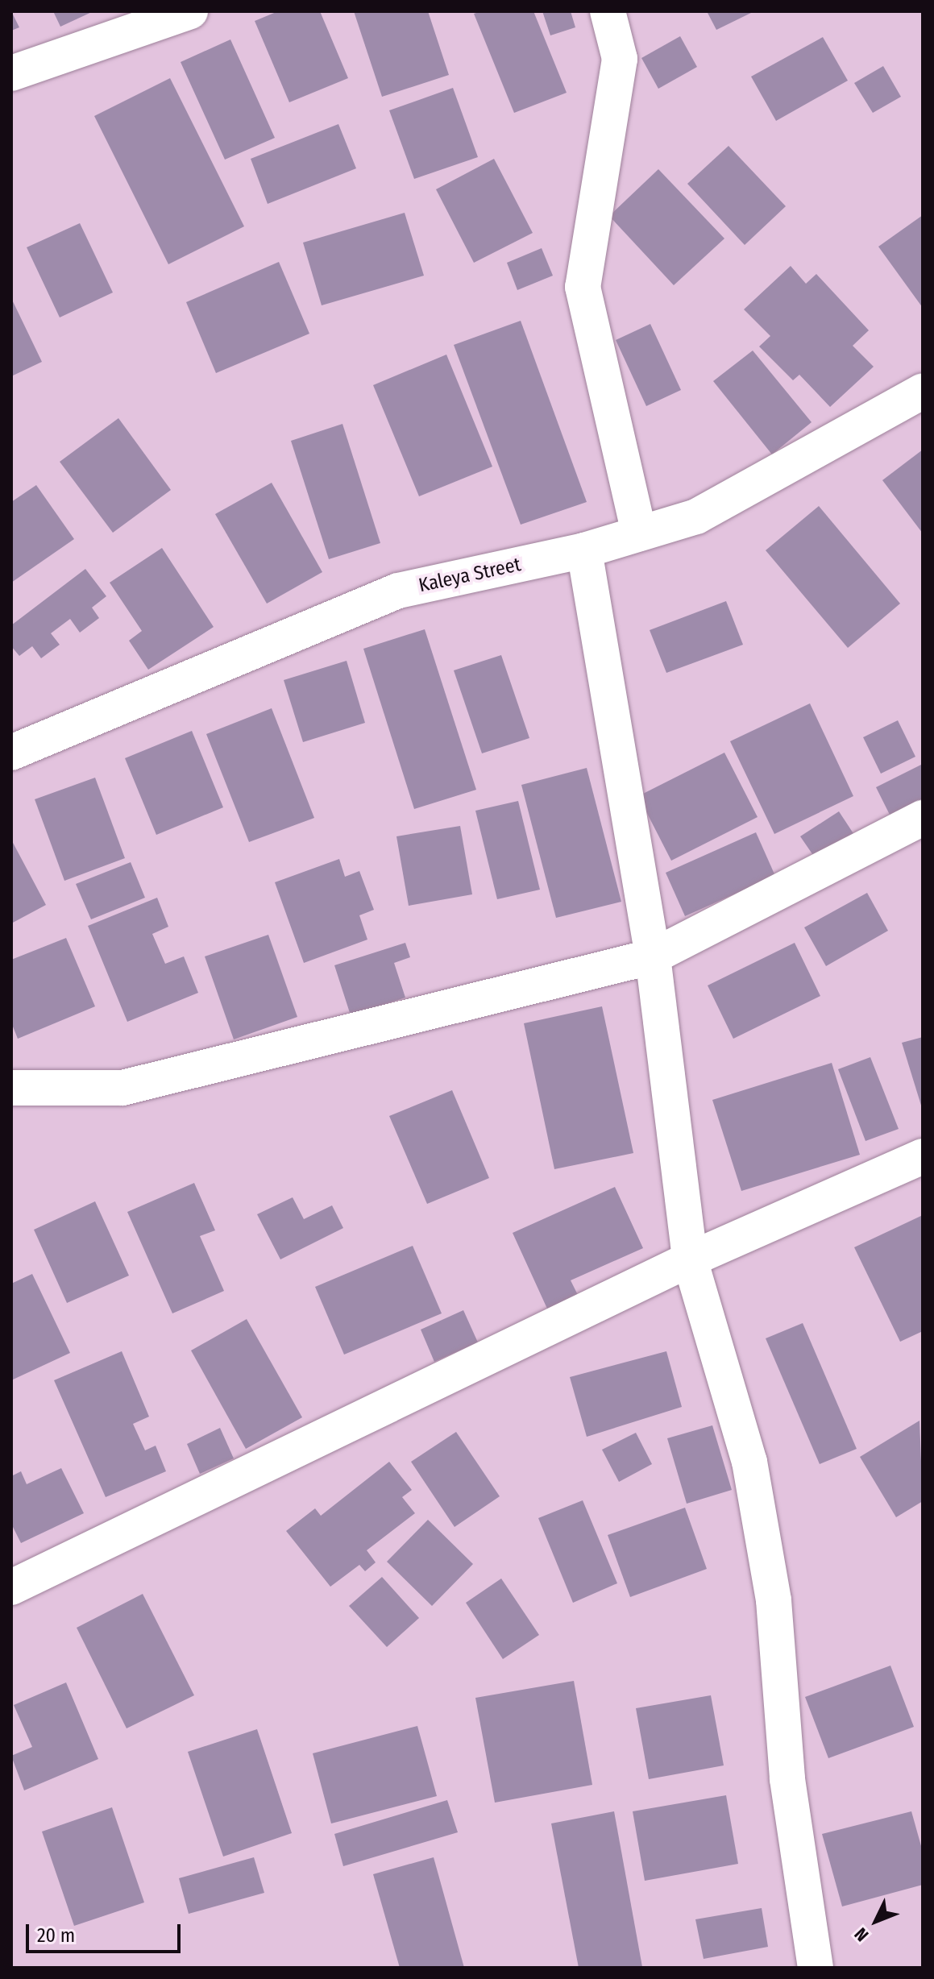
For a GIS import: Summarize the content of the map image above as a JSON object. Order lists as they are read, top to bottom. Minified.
{"streets":{"street":["Kaleya Street"]},"scale_bar":"20 m","north":"bottom left"}
